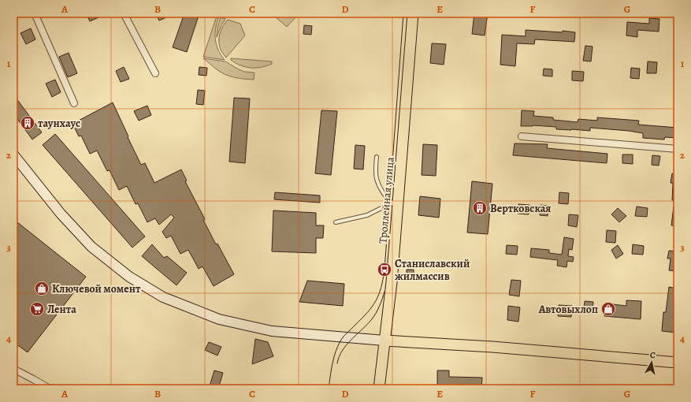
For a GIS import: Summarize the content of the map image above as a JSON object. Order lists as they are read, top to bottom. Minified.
{"streets":{"main road":["Троллейная улица"]},"places":{"building":["таунхаус","Вертковская"],"bus stop":["Станиславский жилмассив"],"shop":["Ключевой момент","Автовыхлоп"],"supermarket":["Лента"]},"north":"top","grid":{"columns":["A","B","C","D","E","F","G"],"rows":["1","2","3","4"]}}
